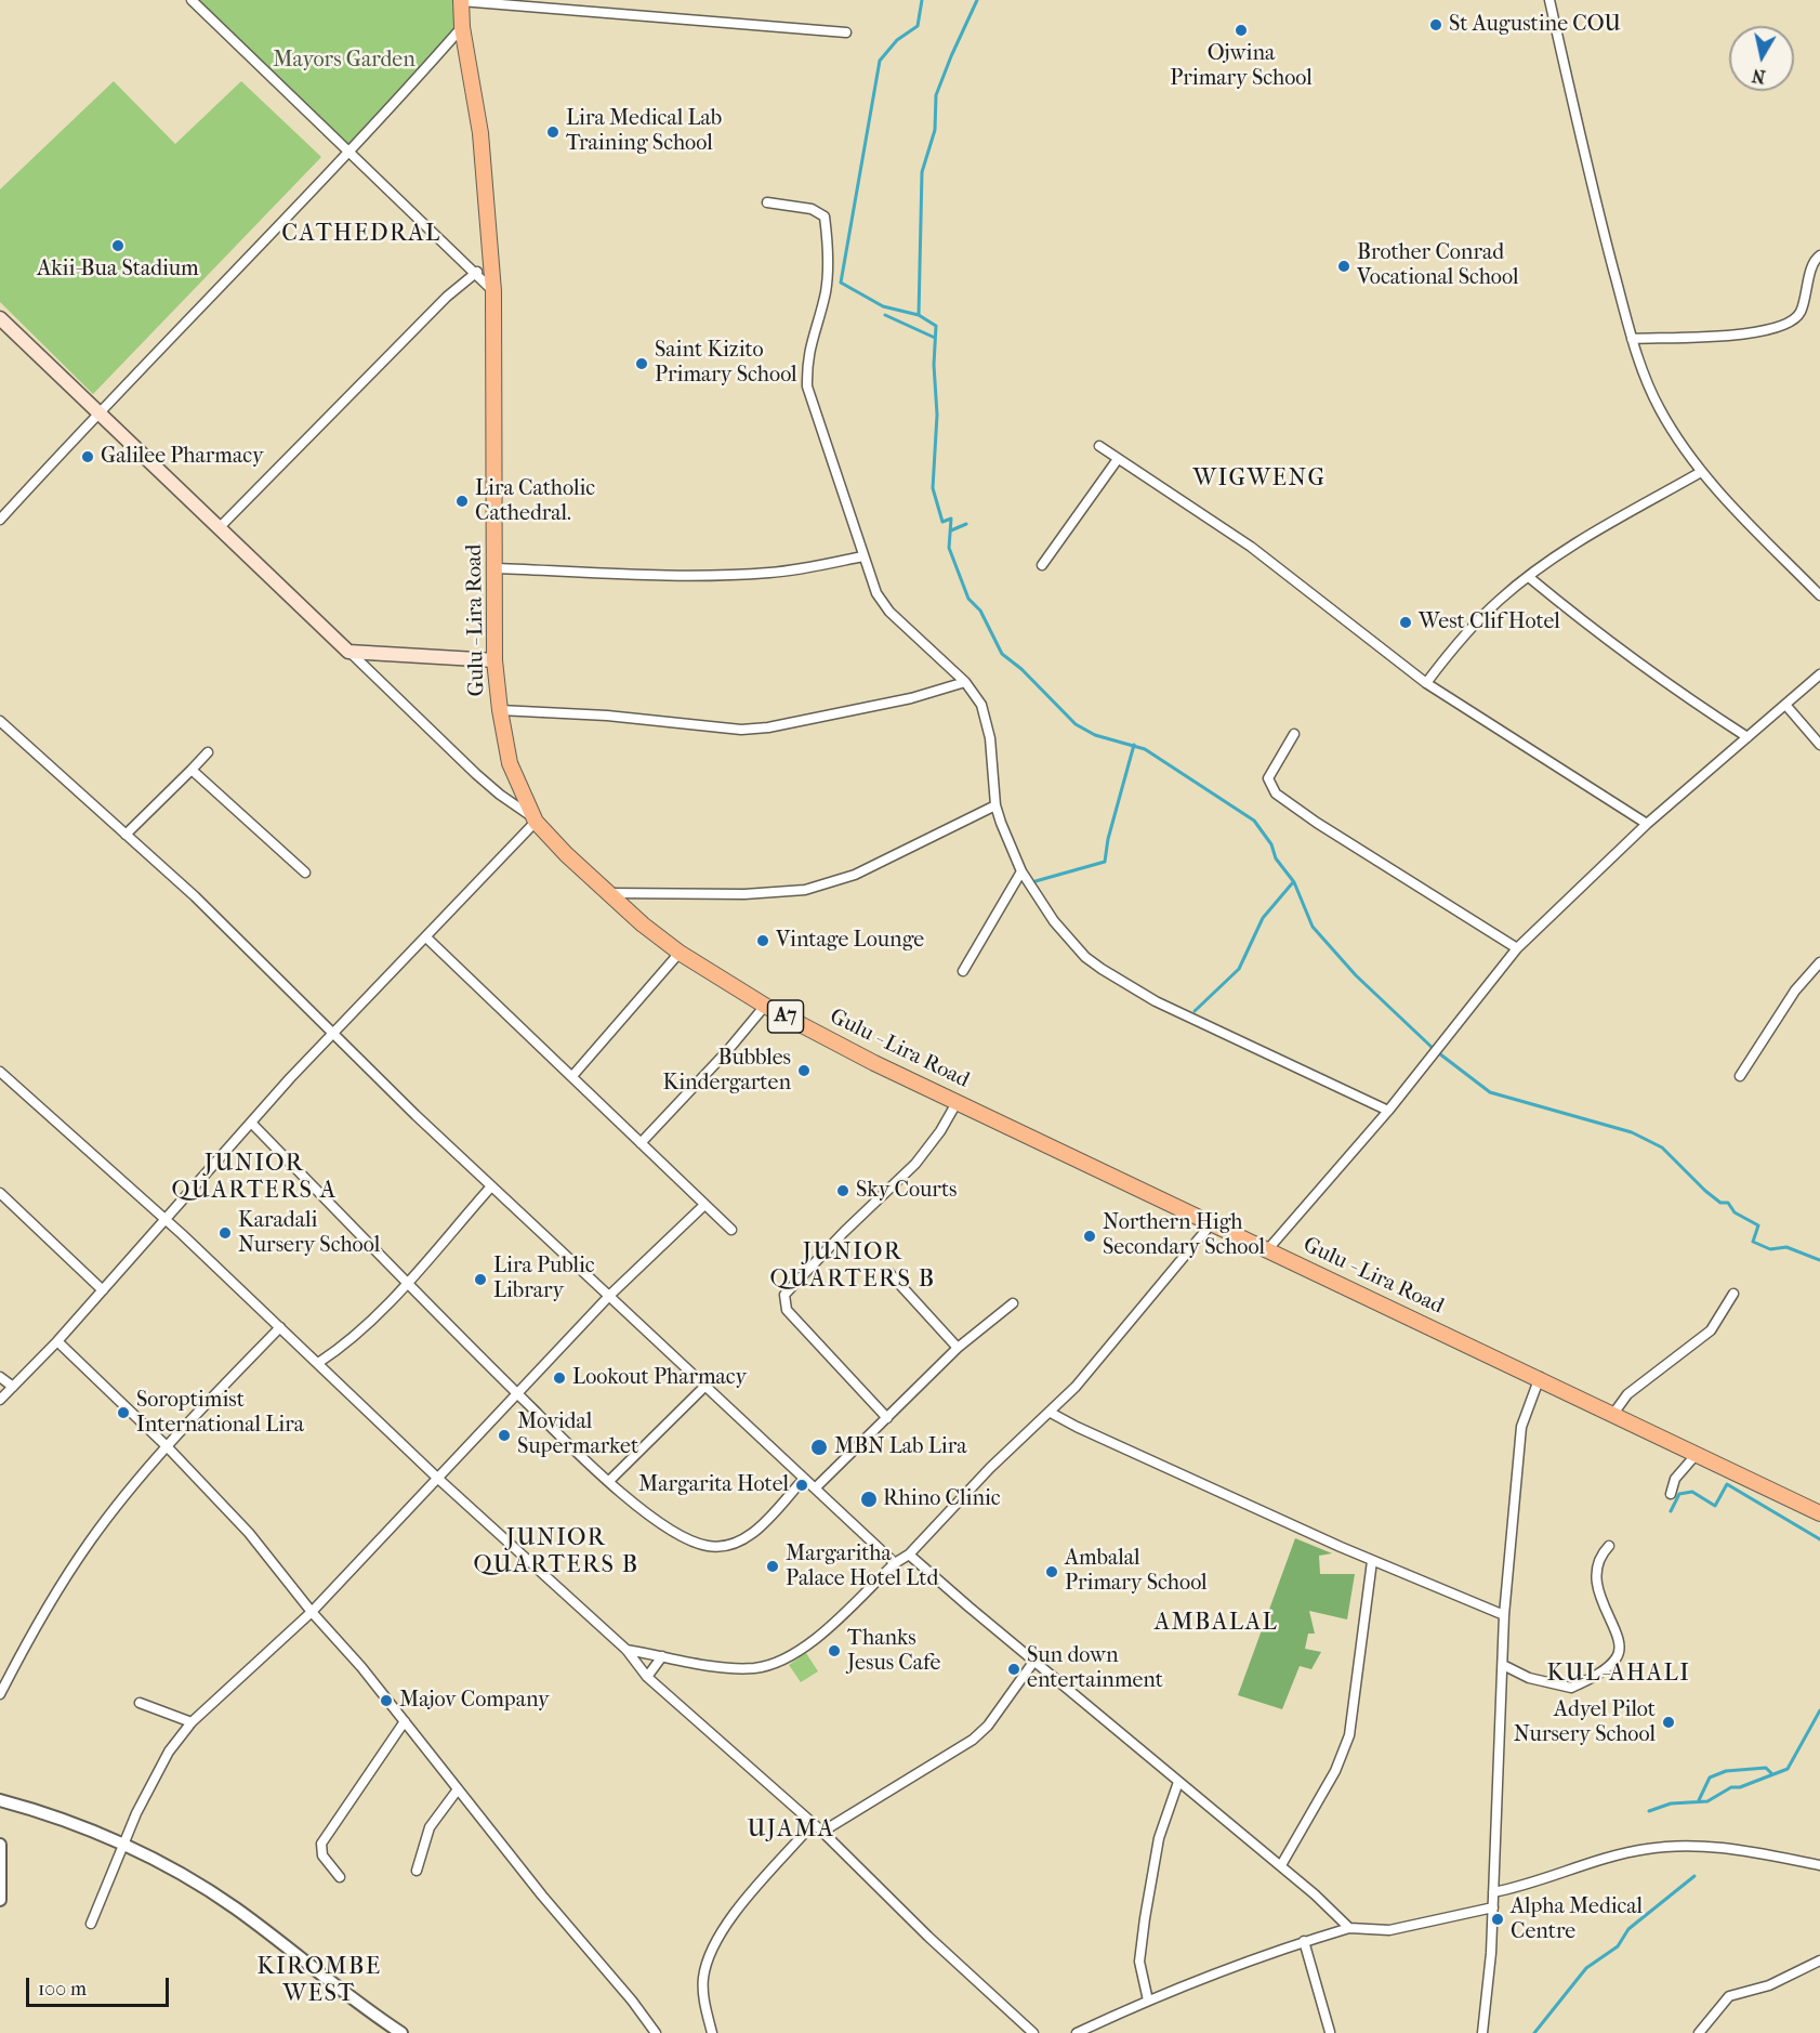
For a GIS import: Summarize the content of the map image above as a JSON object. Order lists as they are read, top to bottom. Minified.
{"streets":{"main road":["Gulu - Lira Road","A7"]},"districts":["CATHEDRAL","WIGWENG","JUNIOR QUARTERS A","JUNIOR QUARTERS B","JUNIOR QUARTERS B","AMBALAL","KUL-AHALI","UJAMA","KIROMBE WEST"],"parks":["Mayors Garden"],"places":["St Augustine COU","Ojwina Primary School","Lira Medical Lab Training School","Akii-Bua Stadium","Brother Conrad Vocational School","Saint Kizito Primary School","Galilee Pharmacy","Lira Catholic Cathedral.","West Clif Hotel","Vintage Lounge","Bubbles Kindergarten","Sky Courts","Karadali Nursery School","Northern High Secondary School","Lira Public Library","Lookout Pharmacy","Soroptimist International Lira","Movidal Supermarket","MBN Lab Lira","Margarita Hotel","Rhino Clinic","Margaritha Palace Hotel Ltd","Ambalal Primary School","Thanks Jesus Cafe","Sun down entertainment","Majov Company","Adyel Pilot Nursery School","Alpha Medical Centre"],"scale_bar":"100 m","north":"bottom"}
